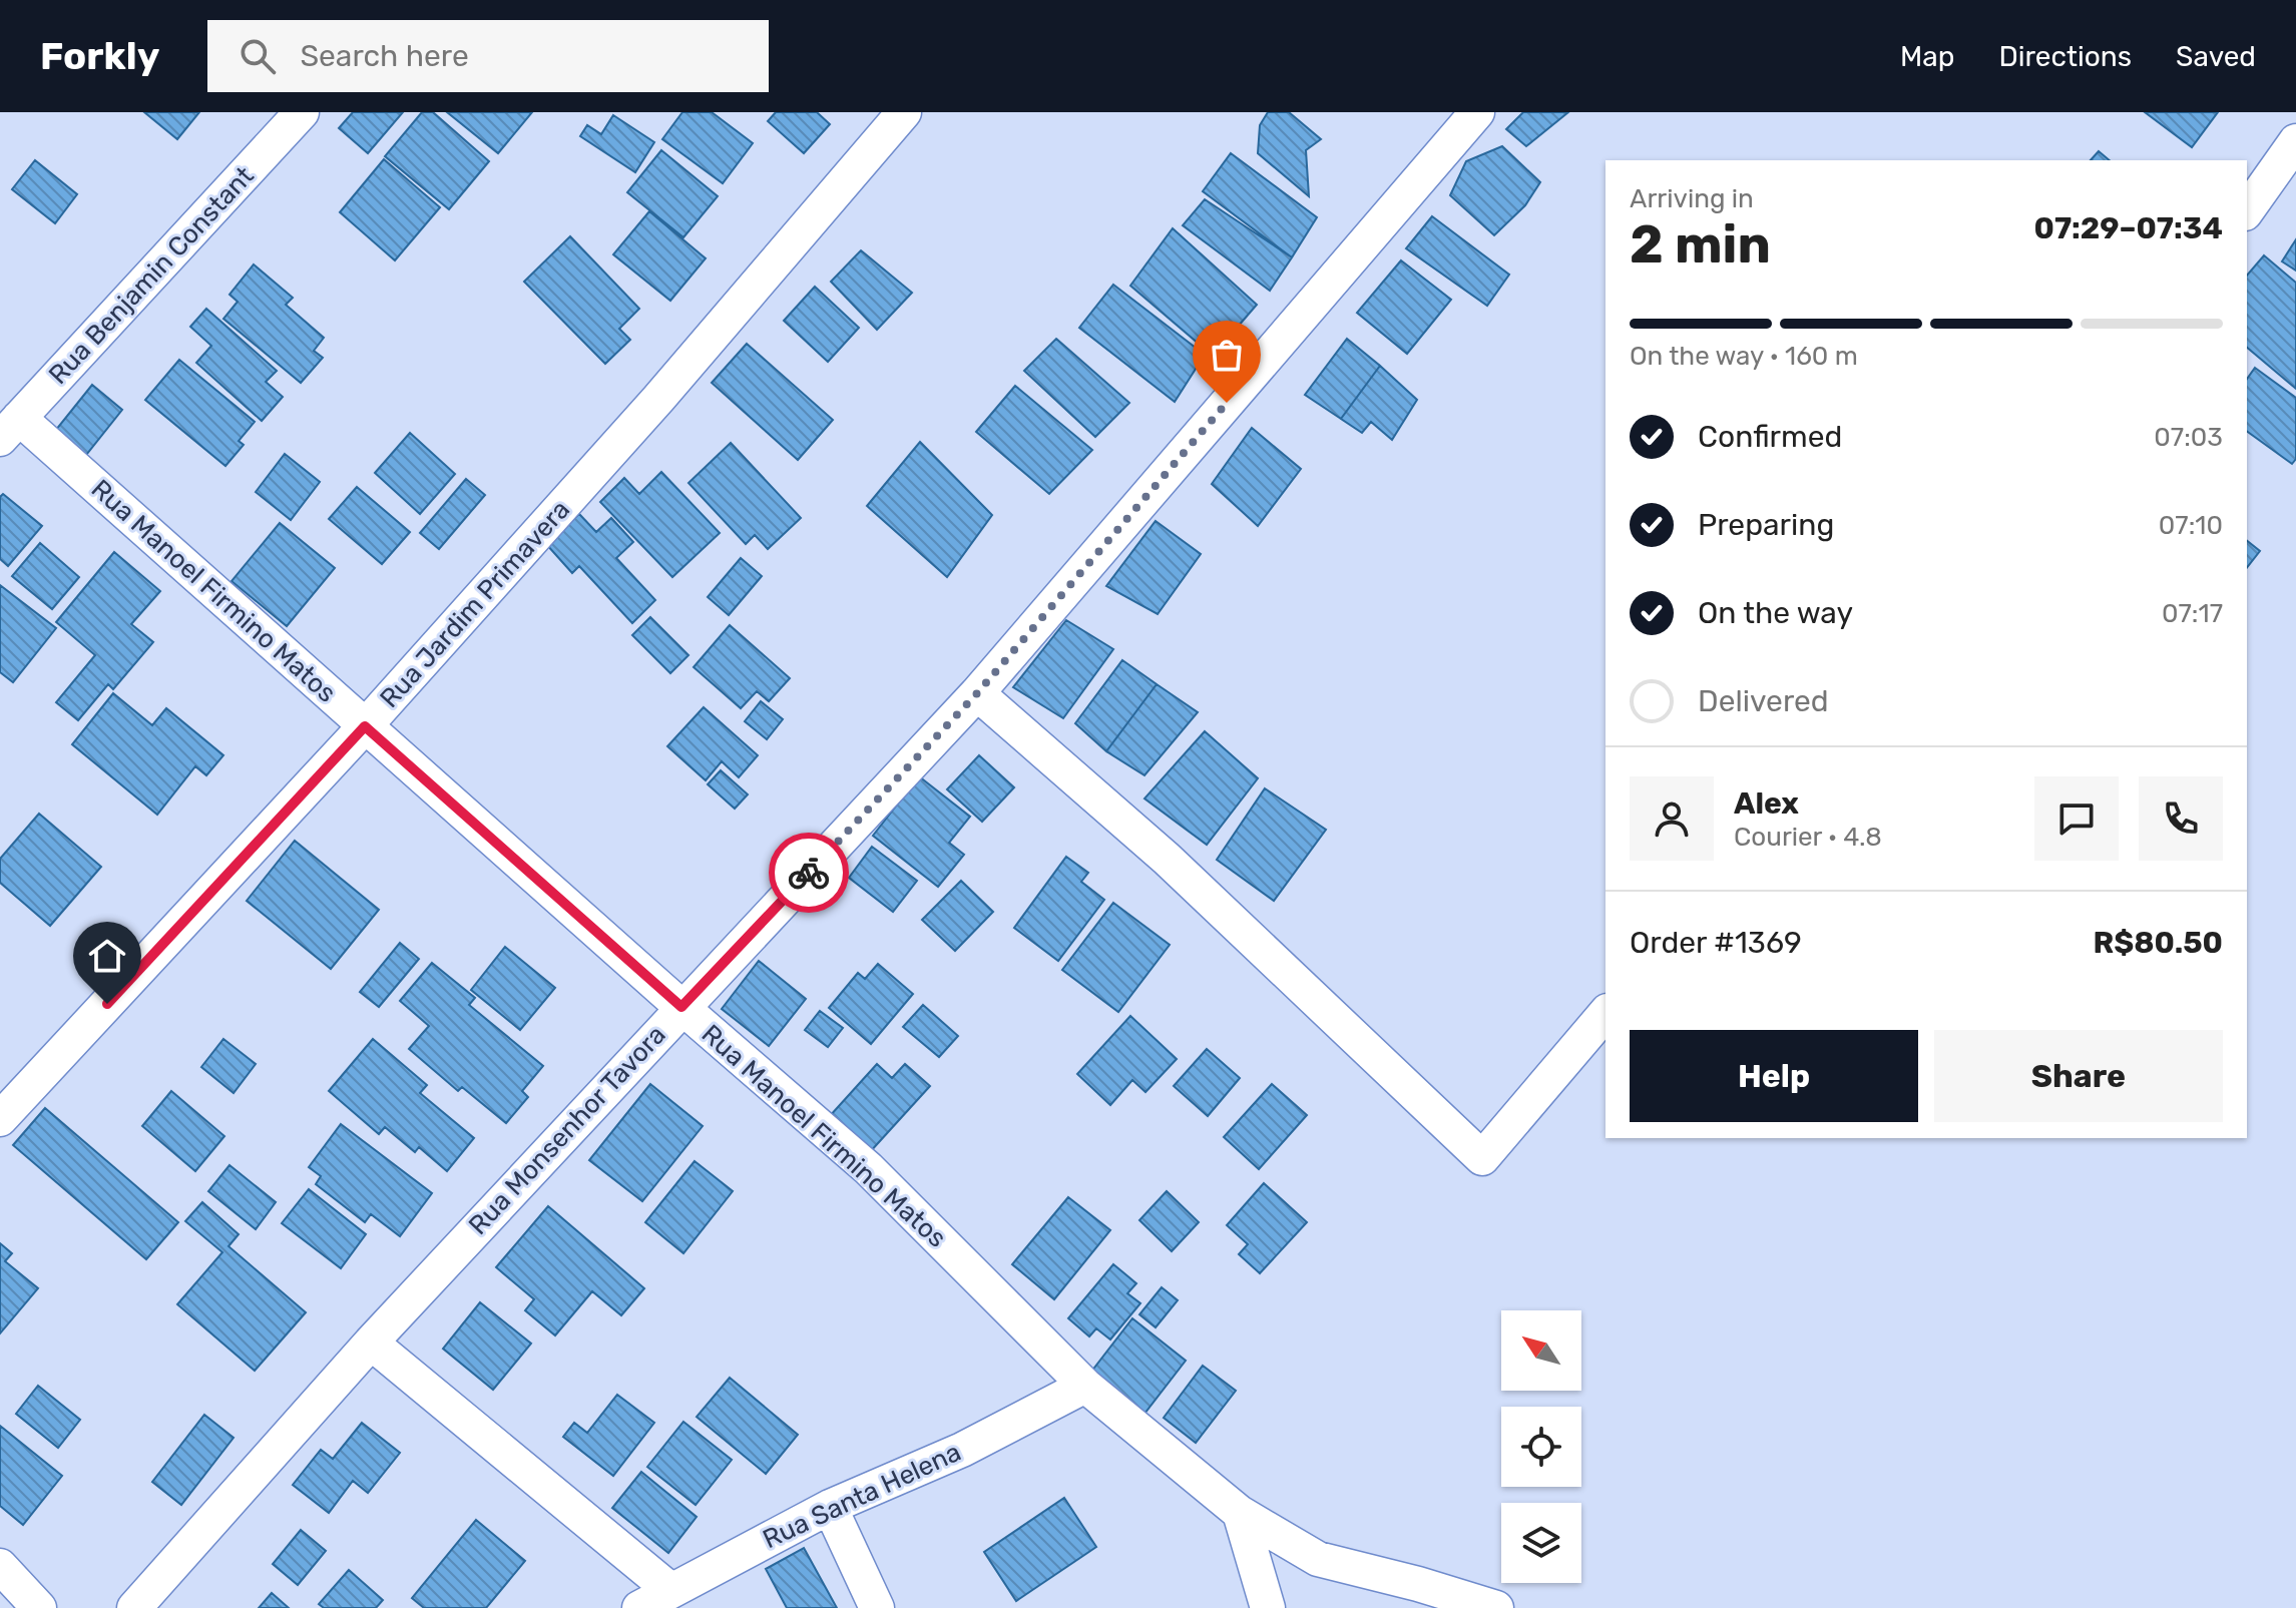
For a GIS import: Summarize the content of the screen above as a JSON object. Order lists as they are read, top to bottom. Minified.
{"streets":{"street":["Rua Benjamin Constant","Rua Manoel Firmino Matos","Rua Jardim Primavera","Rua Monsenhor Tavora","Rua Santa Helena"]},"crossings":[["Rua Benjamin Constant","Rua Manoel Firmino Matos"],["Rua Manoel Firmino Matos","Rua Jardim Primavera"],["Rua Manoel Firmino Matos","Rua Monsenhor Tavora"],["Rua Manoel Firmino Matos","Rua Santa Helena"]],"north":"top left","page":{"header":"Forkly","search":"Search here","nav":["Map","Directions","Saved"],"heading":["2 min","Arriving in","07:29–07:34"],"panel":["Alex","Courier · 4.8","Order #1369","R$80.50"],"bar":"On the way · 160 m","list":[["Confirmed","07:03"],["Preparing","07:10"],["On the way","07:17"],"Delivered"],"buttons":["Help","Share"]}}
